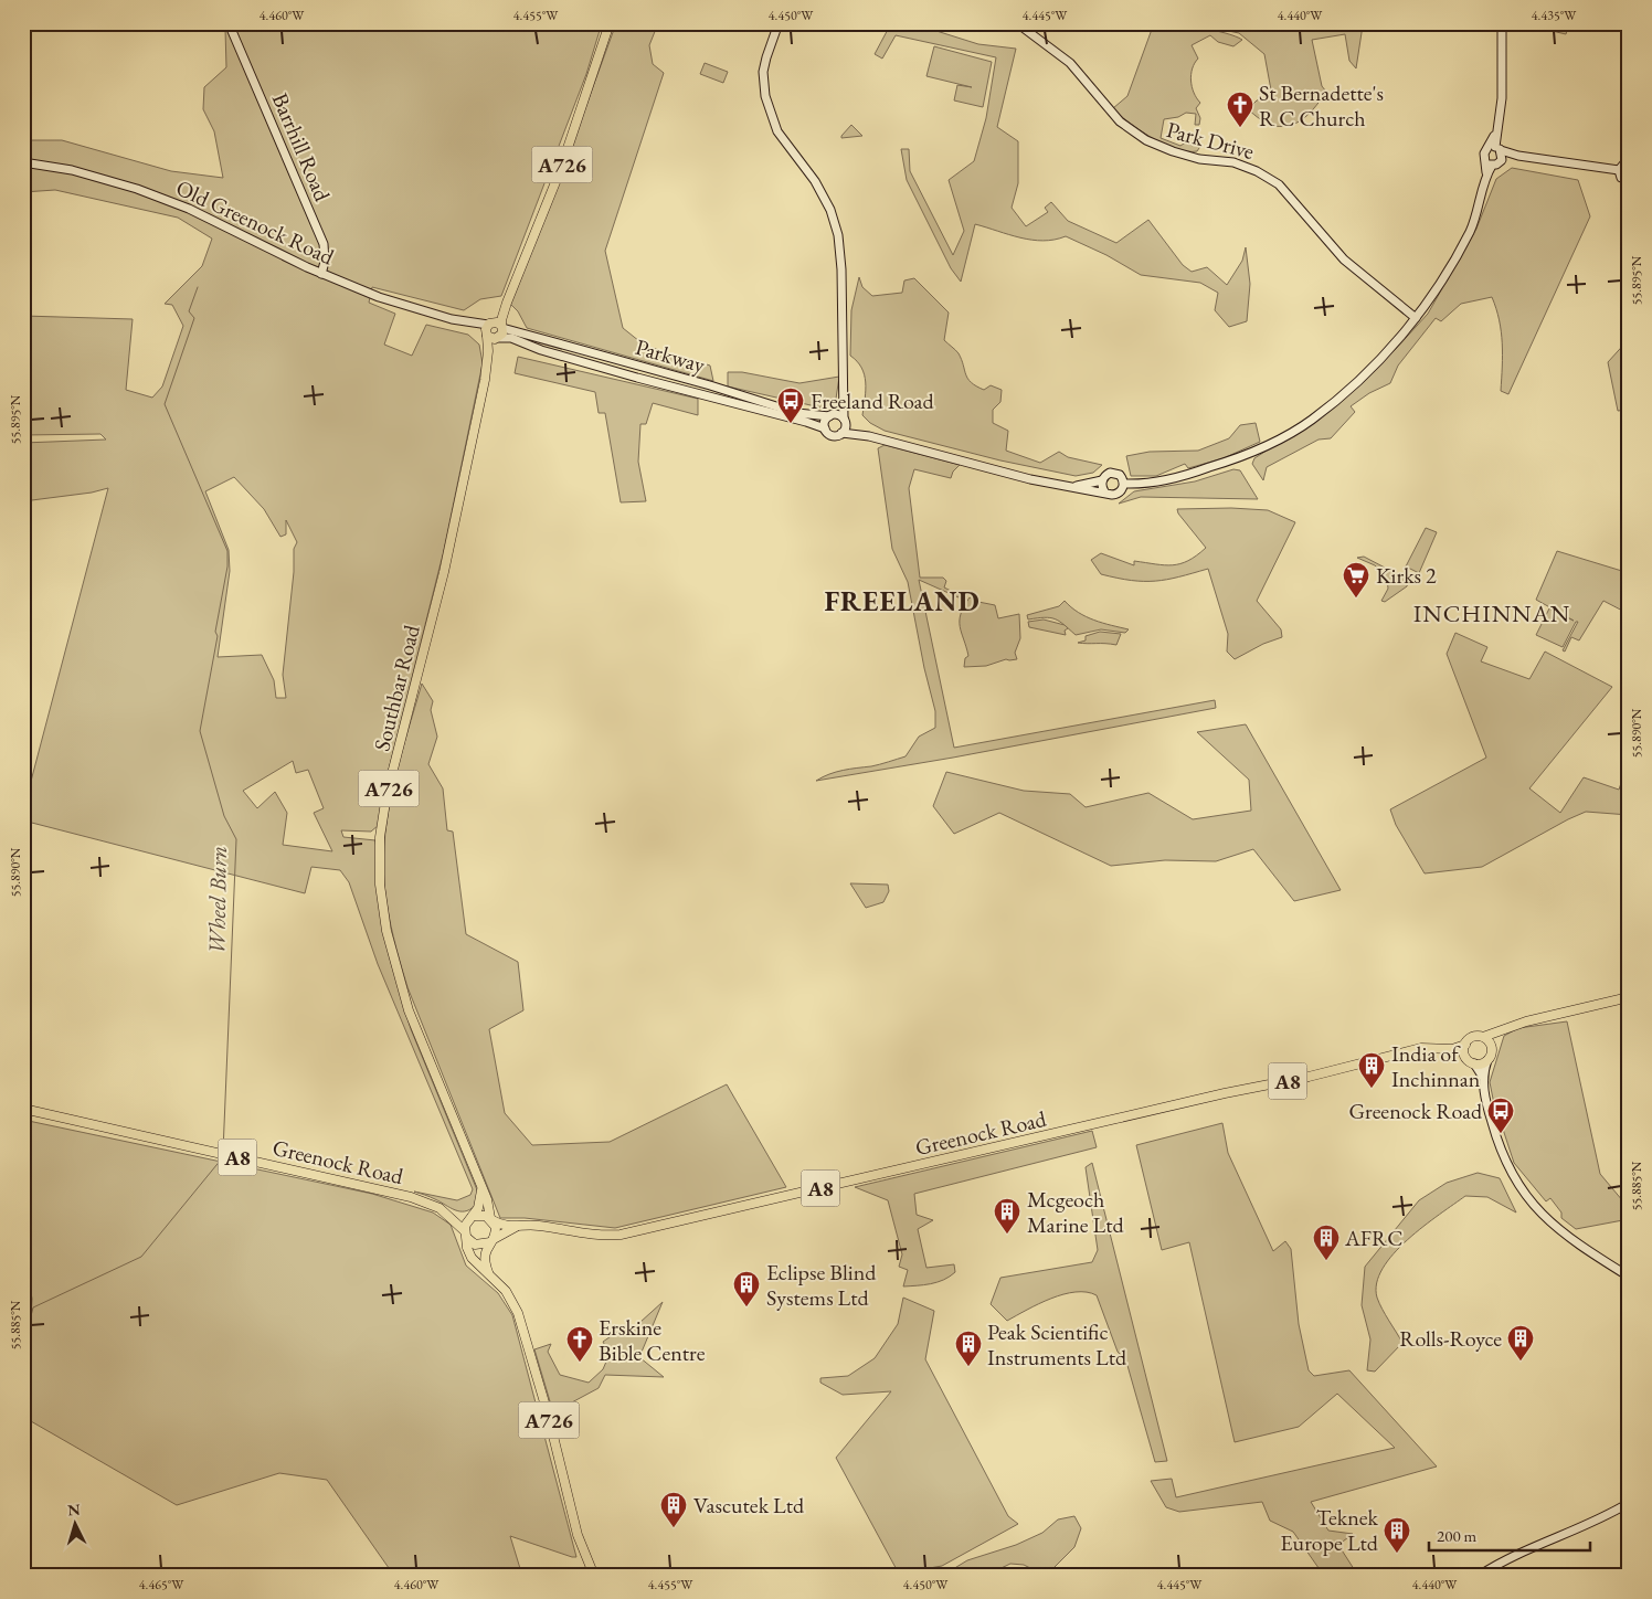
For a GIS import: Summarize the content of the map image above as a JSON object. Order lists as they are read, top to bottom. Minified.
{"streets":{"main road":["A726","Southbar Road","A8","Greenock Road"],"street":["Park Drive","Barrhill Road","Old Greenock Road","Parkway"]},"crossings":[["Barrhill Road","Old Greenock Road"],["A726","Old Greenock Road"],["A726","Parkway"],["A726","Southbar Road"],["A726","Greenock Road"],["Old Greenock Road","Southbar Road"],["Parkway","Southbar Road"],["Southbar Road","Greenock Road"],["A8","Greenock Road"]],"districts":["FREELAND","INCHINNAN"],"water":["Wheel Burn"],"places":{"church":["St Bernadette's R C Church","Erskine Bible Centre"],"bus stop":["Freeland Road","Greenock Road"],"supermarket":["Kirks 2"],"building":["India of Inchinnan","Mcgeoch Marine Ltd","AFRC","Eclipse Blind Systems Ltd","Rolls-Royce","Peak Scientific Instruments Ltd","Vascutek Ltd","Teknek Europe Ltd"]},"scale_bar":"200 m","north":"top","coordinates":["4.460°W","4.455°W","4.450°W","4.445°W","4.440°W","4.435°W","55.895°N","55.890°N","55.885°N","4.465°W"]}
